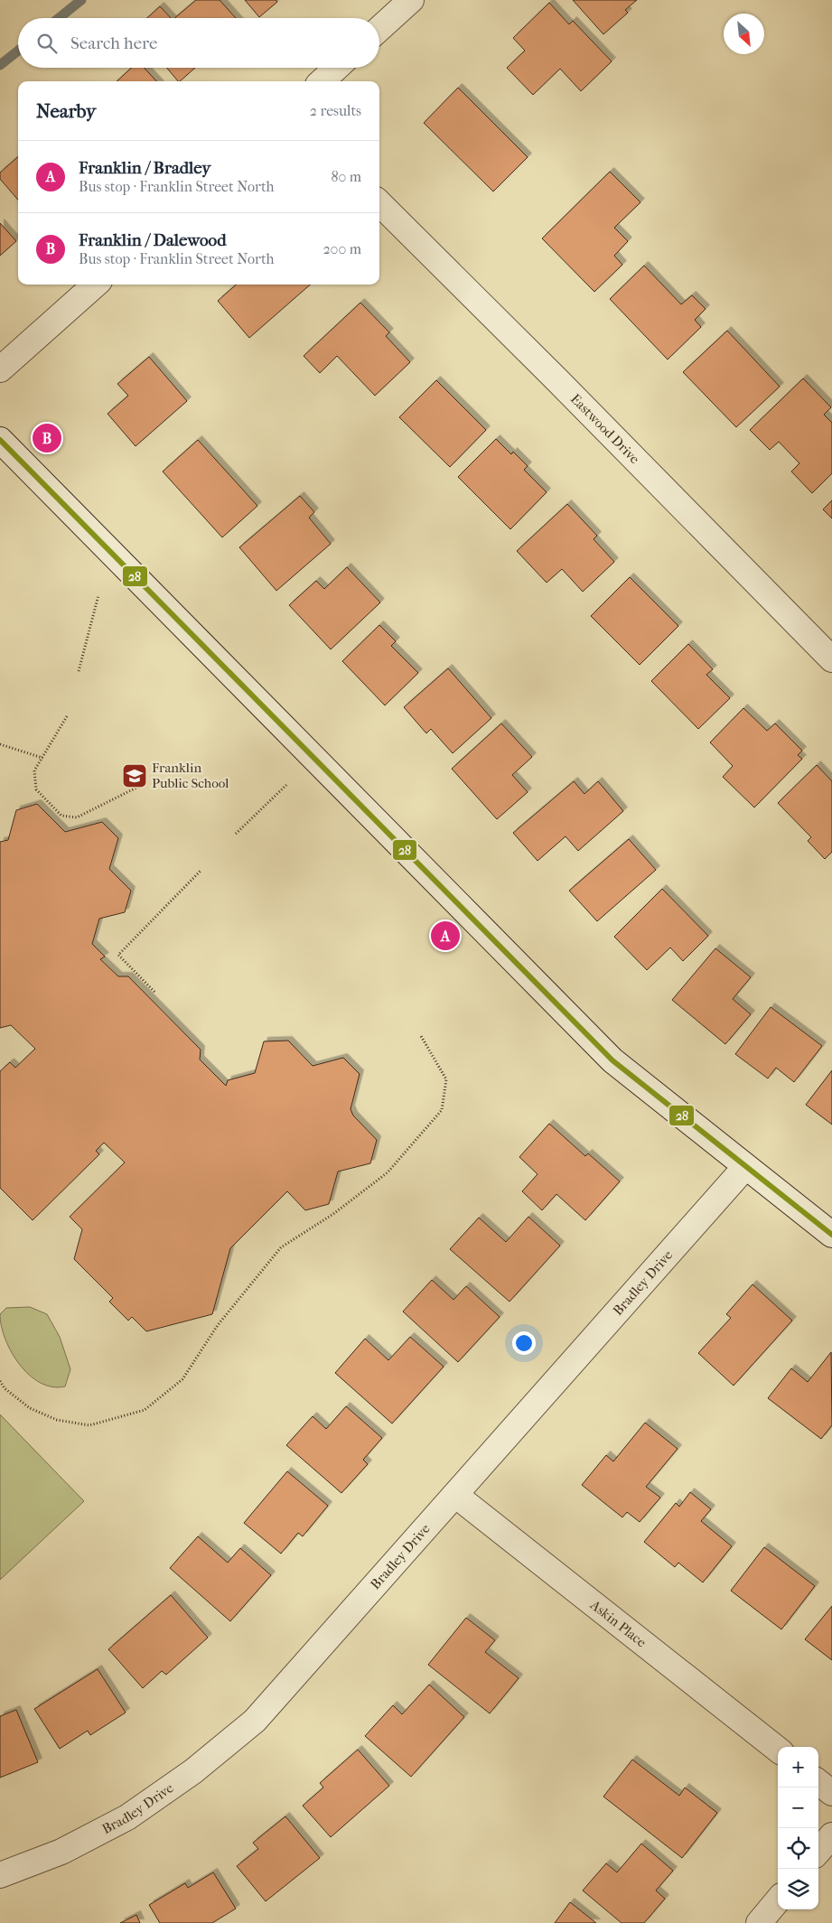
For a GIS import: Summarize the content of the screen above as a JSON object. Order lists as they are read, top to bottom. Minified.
{"streets":{"street":["Eastwood Drive","Bradley Drive","Askin Place"]},"crossings":[["Bradley Drive","Askin Place"]],"places":{"school or university":["Franklin Public School"]},"lines":["transit line 28"],"north":"bottom right","page":{"search":"Search here","heading":["Nearby","2 results"],"list":[{"mark":"A","name":"Franklin / Bradley","note":"Bus stop · Franklin Street North","value":"80 m"},{"mark":"B","name":"Franklin / Dalewood","note":"Bus stop · Franklin Street North","value":"200 m"}],"pins":["B","A"],"map_buttons":["+","−"]}}
